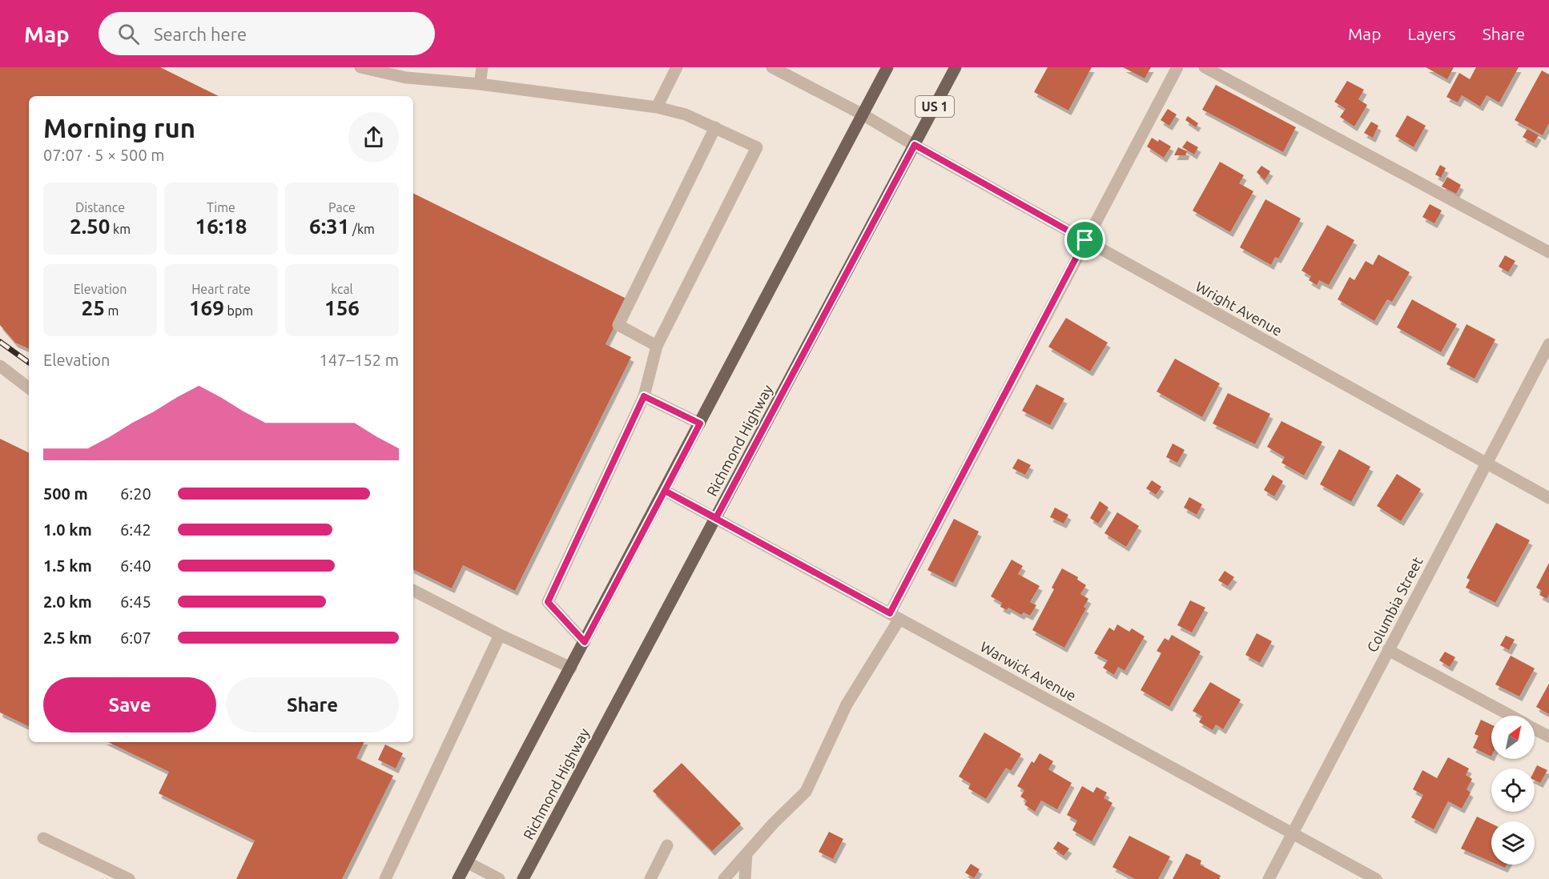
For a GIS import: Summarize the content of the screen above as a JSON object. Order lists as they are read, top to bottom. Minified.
{"streets":{"main road":["US 1","Richmond Highway"],"street":["Wright Avenue","Columbia Street","Warwick Avenue"]},"crossings":[["Wright Avenue","Richmond Highway"],["Wright Avenue","Columbia Street"],["Richmond Highway","Warwick Avenue"],["Columbia Street","Warwick Avenue"]],"north":"top right","page":{"header":"Map","search":"Search here","nav":["Map","Layers","Share"],"heading":["Morning run","07:07 · 5 × 500 m"],"stats":[["Distance","2.50 km"],["Time","16:18"],["Pace","6:31 /km"],["Elevation","25 m"],["Heart rate","169 bpm"],["kcal","156"]],"chart":["Elevation","147–152 m"],"list":[{"name":"500 m","note":"6:20"},{"name":"1.0 km","note":"6:42"},{"name":"1.5 km","note":"6:40"},{"name":"2.0 km","note":"6:45"},{"name":"2.5 km","note":"6:07"}],"buttons":["Save","Share"]}}
